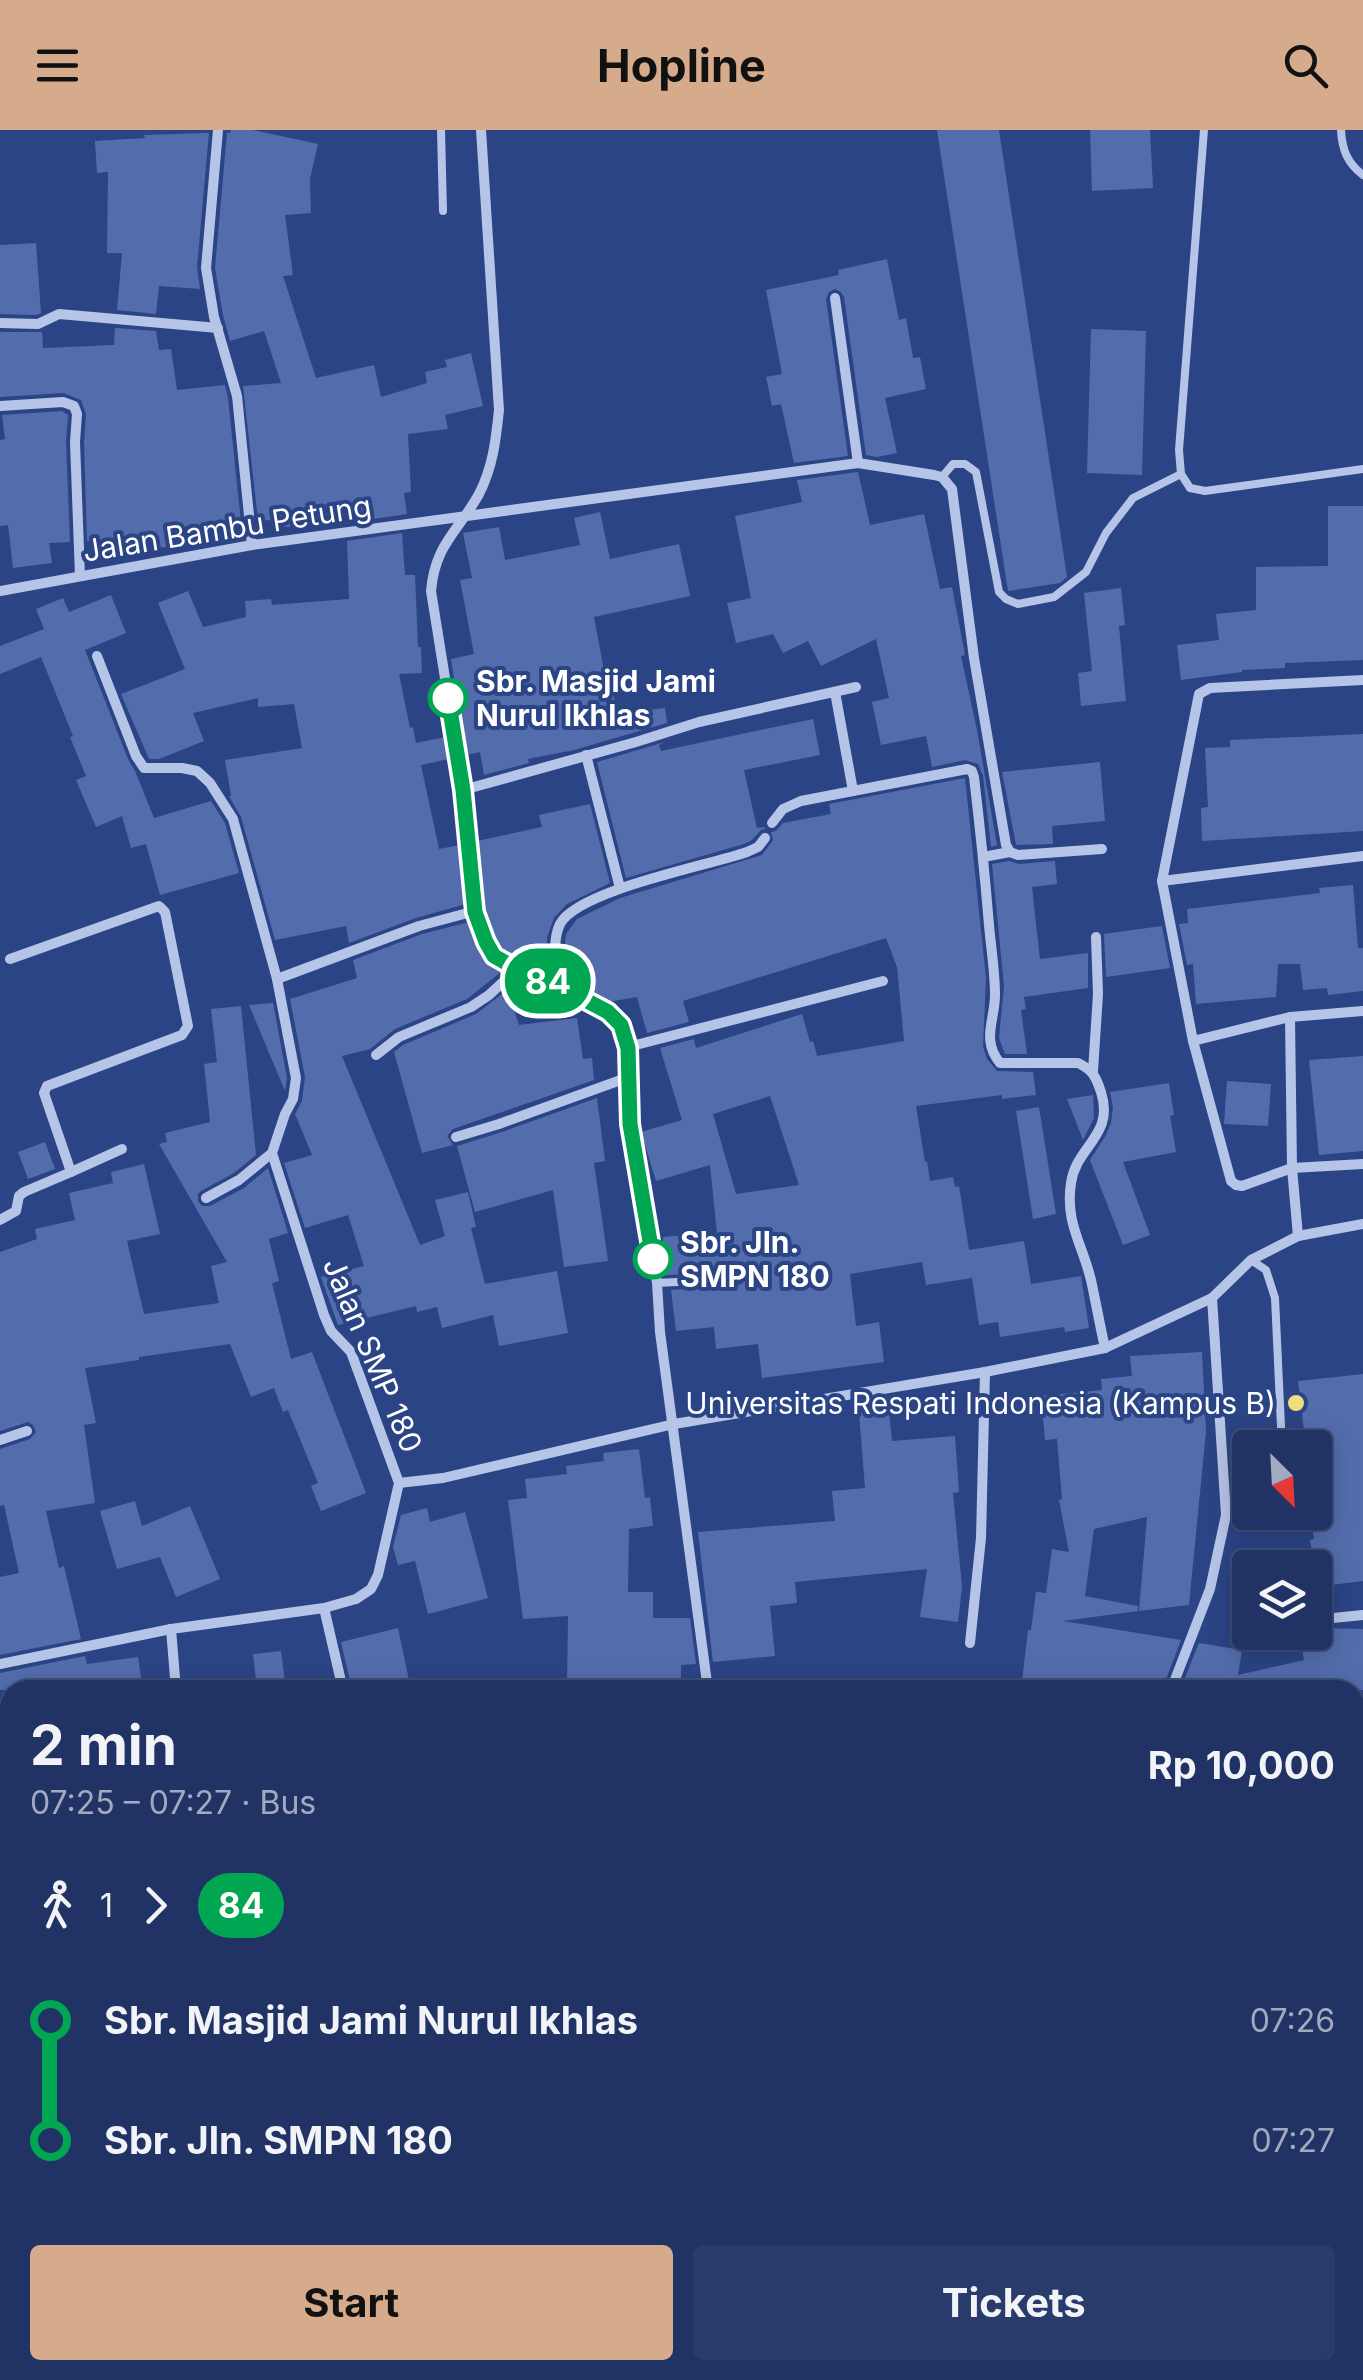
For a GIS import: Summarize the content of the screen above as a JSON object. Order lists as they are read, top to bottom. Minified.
{"streets":{"street":["Jalan Bambu Petung","Jalan SMP 180"]},"places":["Sbr. Masjid Jami Nurul Ikhlas","Sbr. Jln. SMPN 180","Universitas Respati Indonesia (Kampus B)"],"lines":["bus line 84"],"north":"bottom right","page":{"header":"Hopline","on_map":"84","heading":["2 min","07:25 – 07:27 · Bus","Rp 10,000"],"legs":["1","84"],"list":[{"name":"Sbr. Masjid Jami Nurul Ikhlas","value":"07:26"},{"name":"Sbr. Jln. SMPN 180","value":"07:27"}],"buttons":["Start","Tickets"]}}
